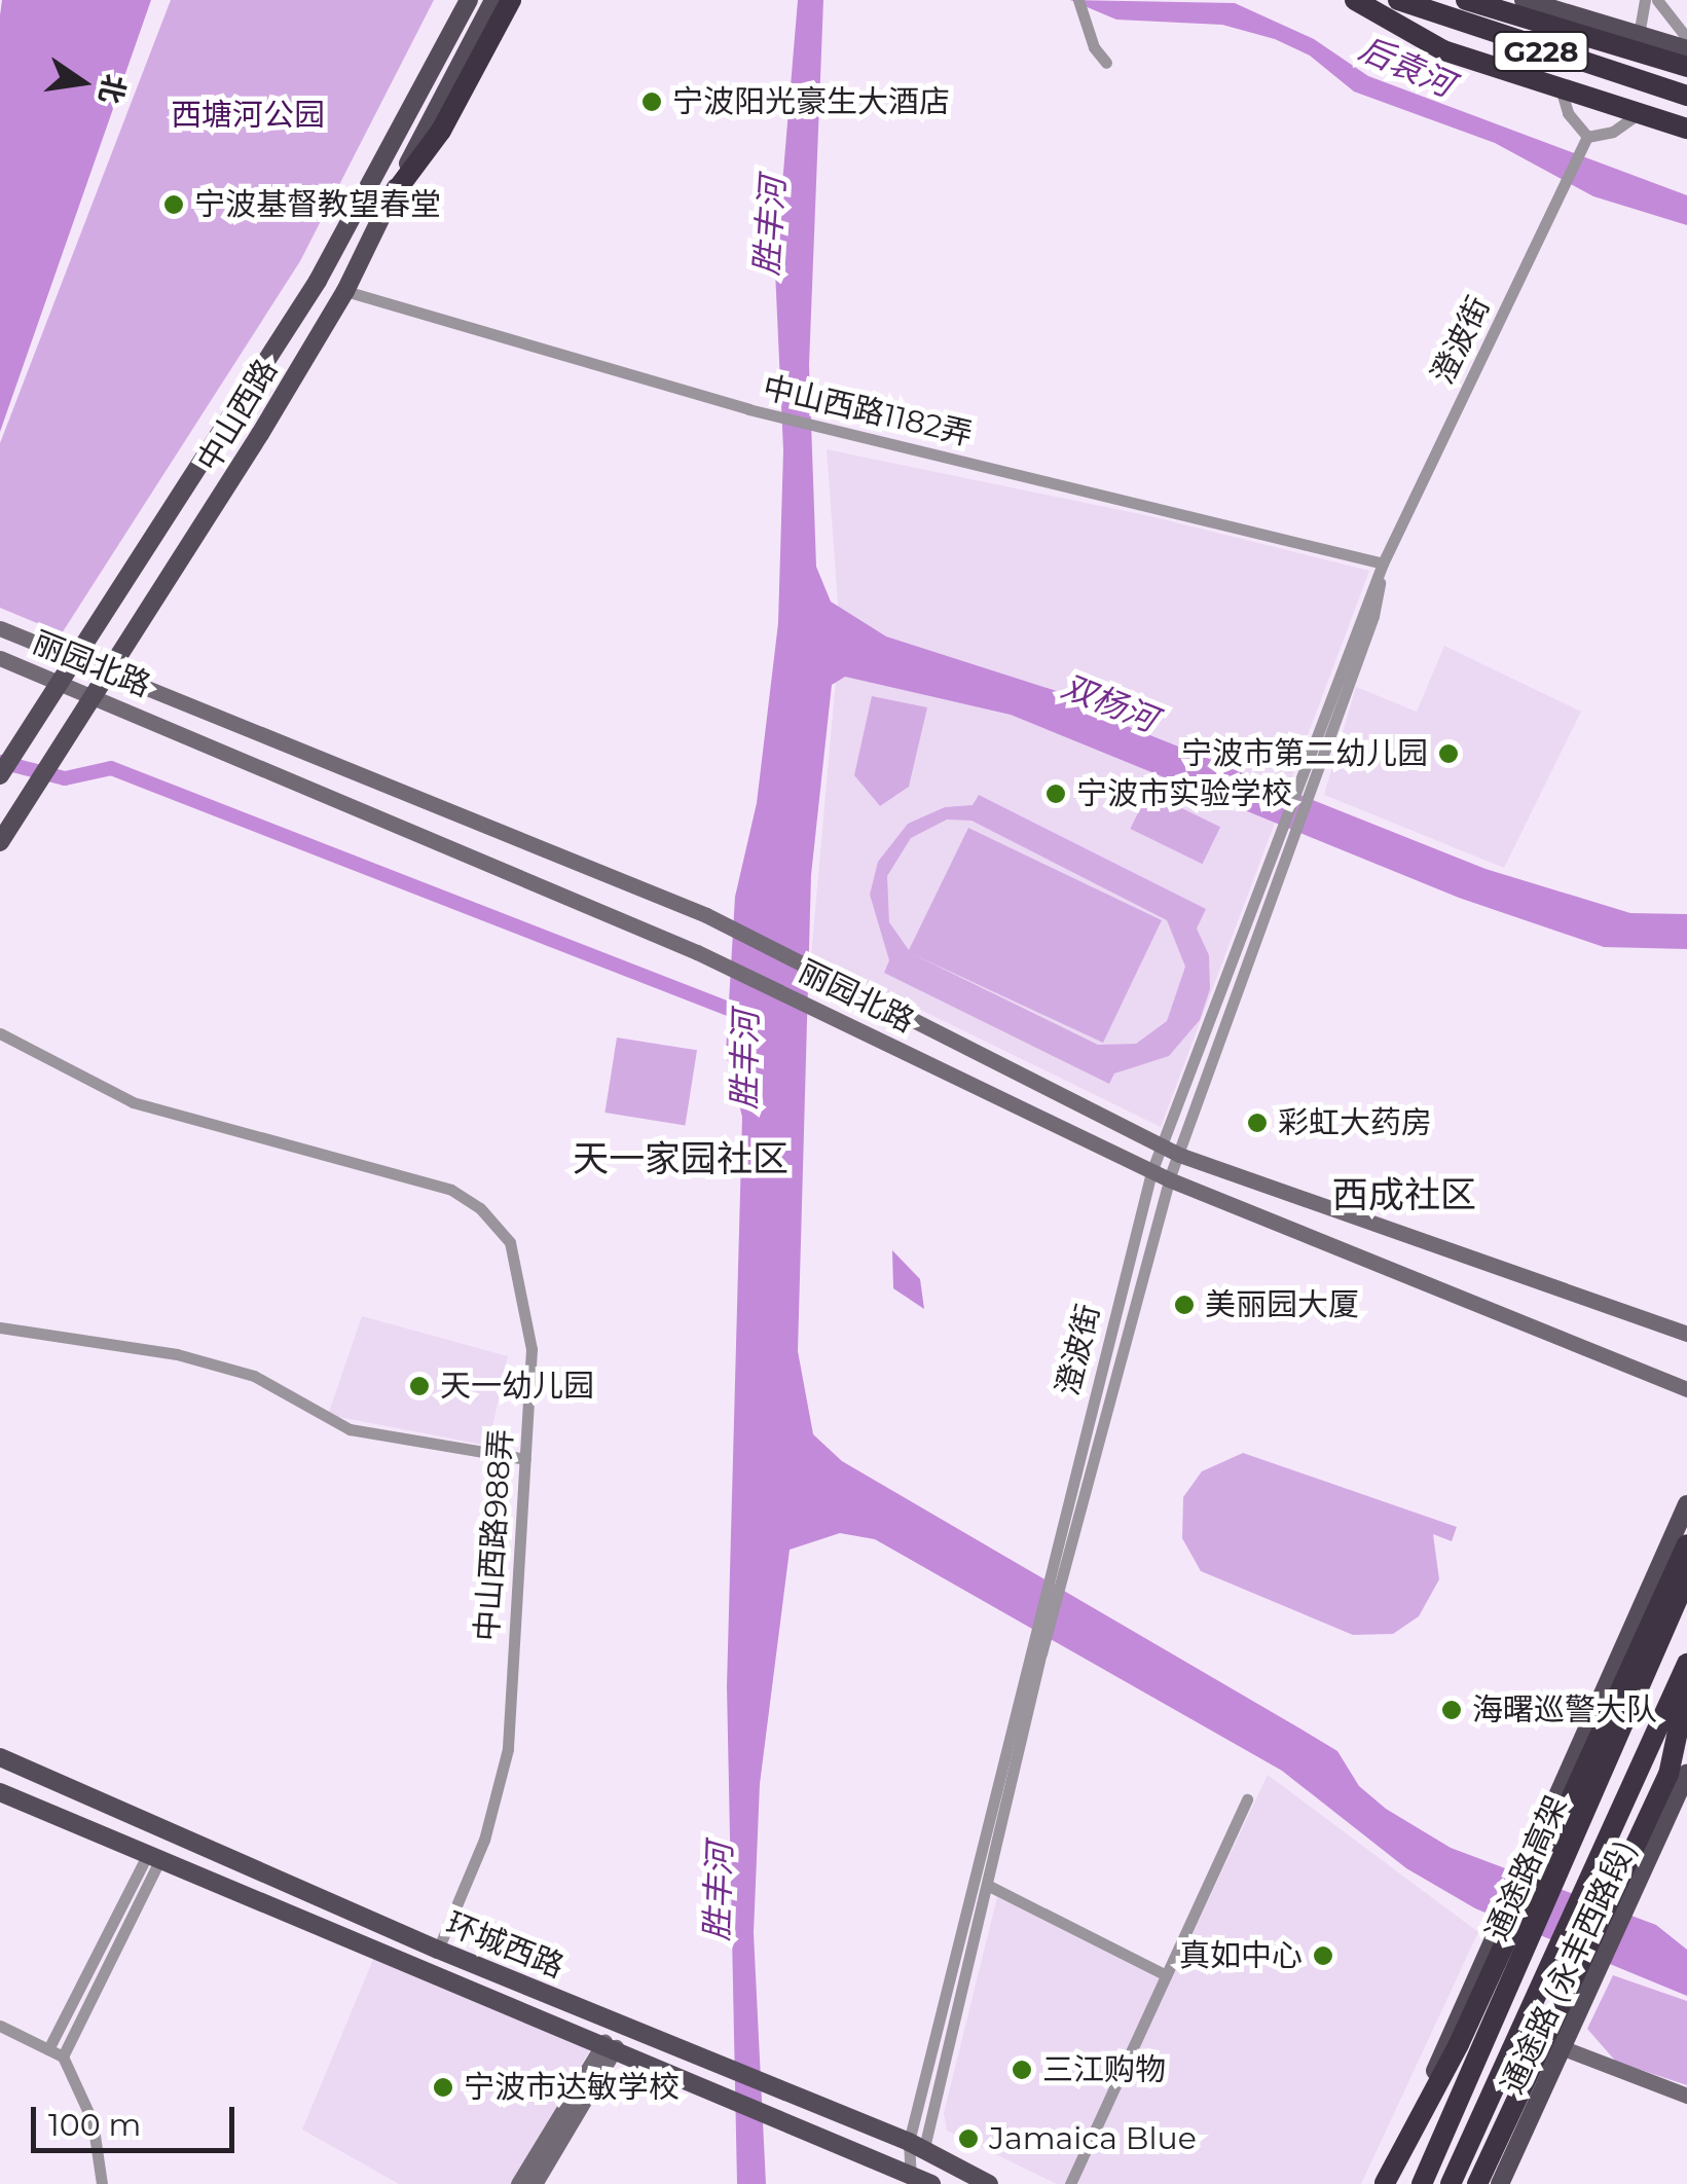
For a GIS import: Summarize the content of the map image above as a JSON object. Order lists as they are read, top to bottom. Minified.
{"streets":{"highway":["G228","通途路高架"],"main road":["中山西路","丽园北路","环城西路","通途路 (永丰西路段)"],"street":["澄波街","中山西路1182弄","中山西路988弄"]},"crossings":[["澄波街","中山西路1182弄"],["澄波街","丽园北路"],["澄波街","环城西路"],["中山西路1182弄","中山西路"],["中山西路","丽园北路"],["中山西路988弄","环城西路"]],"districts":["天一家园社区","西成社区"],"water":["后袁河","胜丰河","双杨河"],"parks":["西塘河公园"],"places":["宁波阳光豪生大酒店","宁波基督教望春堂","宁波市第二幼儿园","宁波市实验学校","彩虹大药房","美丽园大厦","天一幼儿园","海曙巡警大队","真如中心","三江购物","宁波市达敏学校","Jamaica Blue"],"scale_bar":"100 m","north":"right"}
